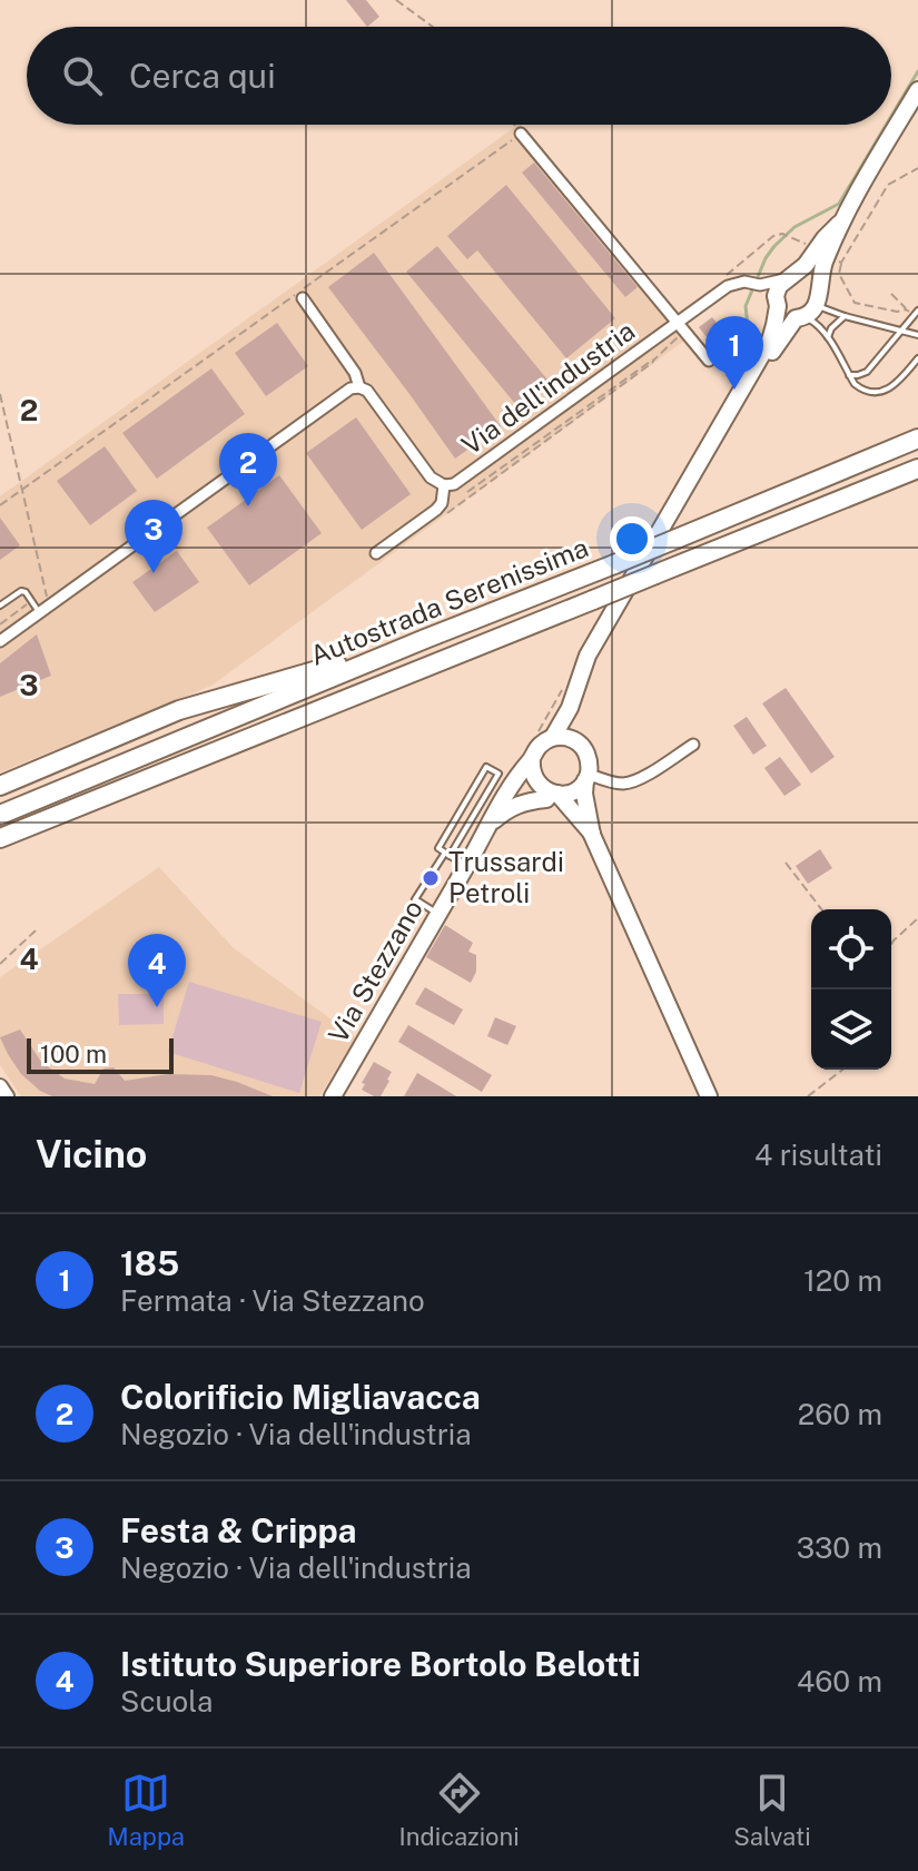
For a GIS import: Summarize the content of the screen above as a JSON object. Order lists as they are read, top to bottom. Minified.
{"streets":{"highway":["Autostrada Serenissima"],"main road":["Via Stezzano"],"street":["Via dell'industria"]},"crossings":[["Via dell'industria","Via Stezzano"]],"places":["Trussardi Petroli"],"scale_bar":"100 m","page":{"search":"Cerca qui","pins":["1","2","3","4"],"scale":"100 m","heading":["Vicino","4 risultati"],"list":[{"mark":"1","name":"185","note":"Fermata · Via Stezzano","value":"120 m"},{"mark":"2","name":"Colorificio Migliavacca","note":"Negozio · Via dell'industria","value":"260 m"},{"mark":"3","name":"Festa & Crippa","note":"Negozio · Via dell'industria","value":"330 m"},{"mark":"4","name":"Istituto Superiore Bortolo Belotti","note":"Scuola","value":"460 m"}],"nav":["Mappa","Indicazioni","Salvati"]},"grid":{"rows":["2","3","4"]}}
